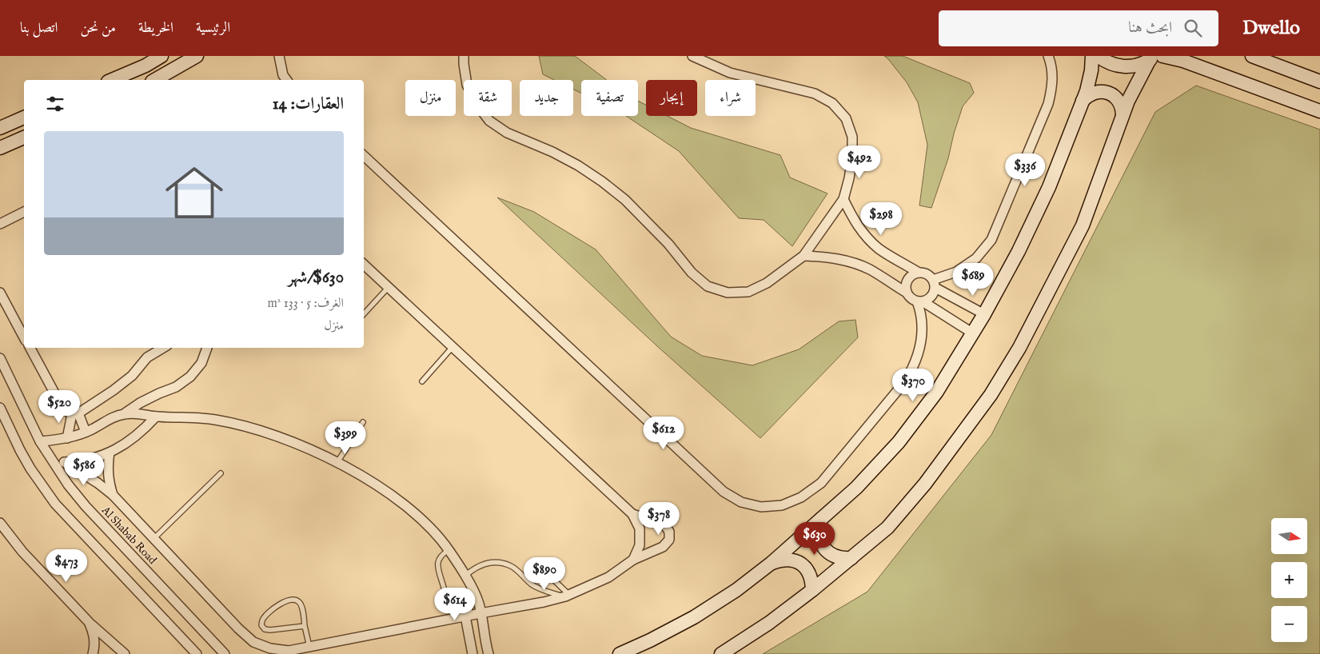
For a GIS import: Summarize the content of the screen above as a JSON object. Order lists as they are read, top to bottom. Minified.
{"streets":{"street":["Al Shabab Road"]},"north":"right","page":{"header":"Dwello","search":"ابحث هنا","nav":["الرئيسية","الخريطة","من نحن","اتصل بنا"],"chip":["شراء","إيجار","تصفية","جديد","شقة","منزل"],"heading":"العقارات: 14","list":[{"name":"$630/شهر","note":"الغرف: 5 · 133 m² · منزل"}],"price":["$492","$336","$298","$689","$370","$520","$612","$399","$586","$378","$630","$473","$890","$614"],"map_buttons":["+","−"]}}
